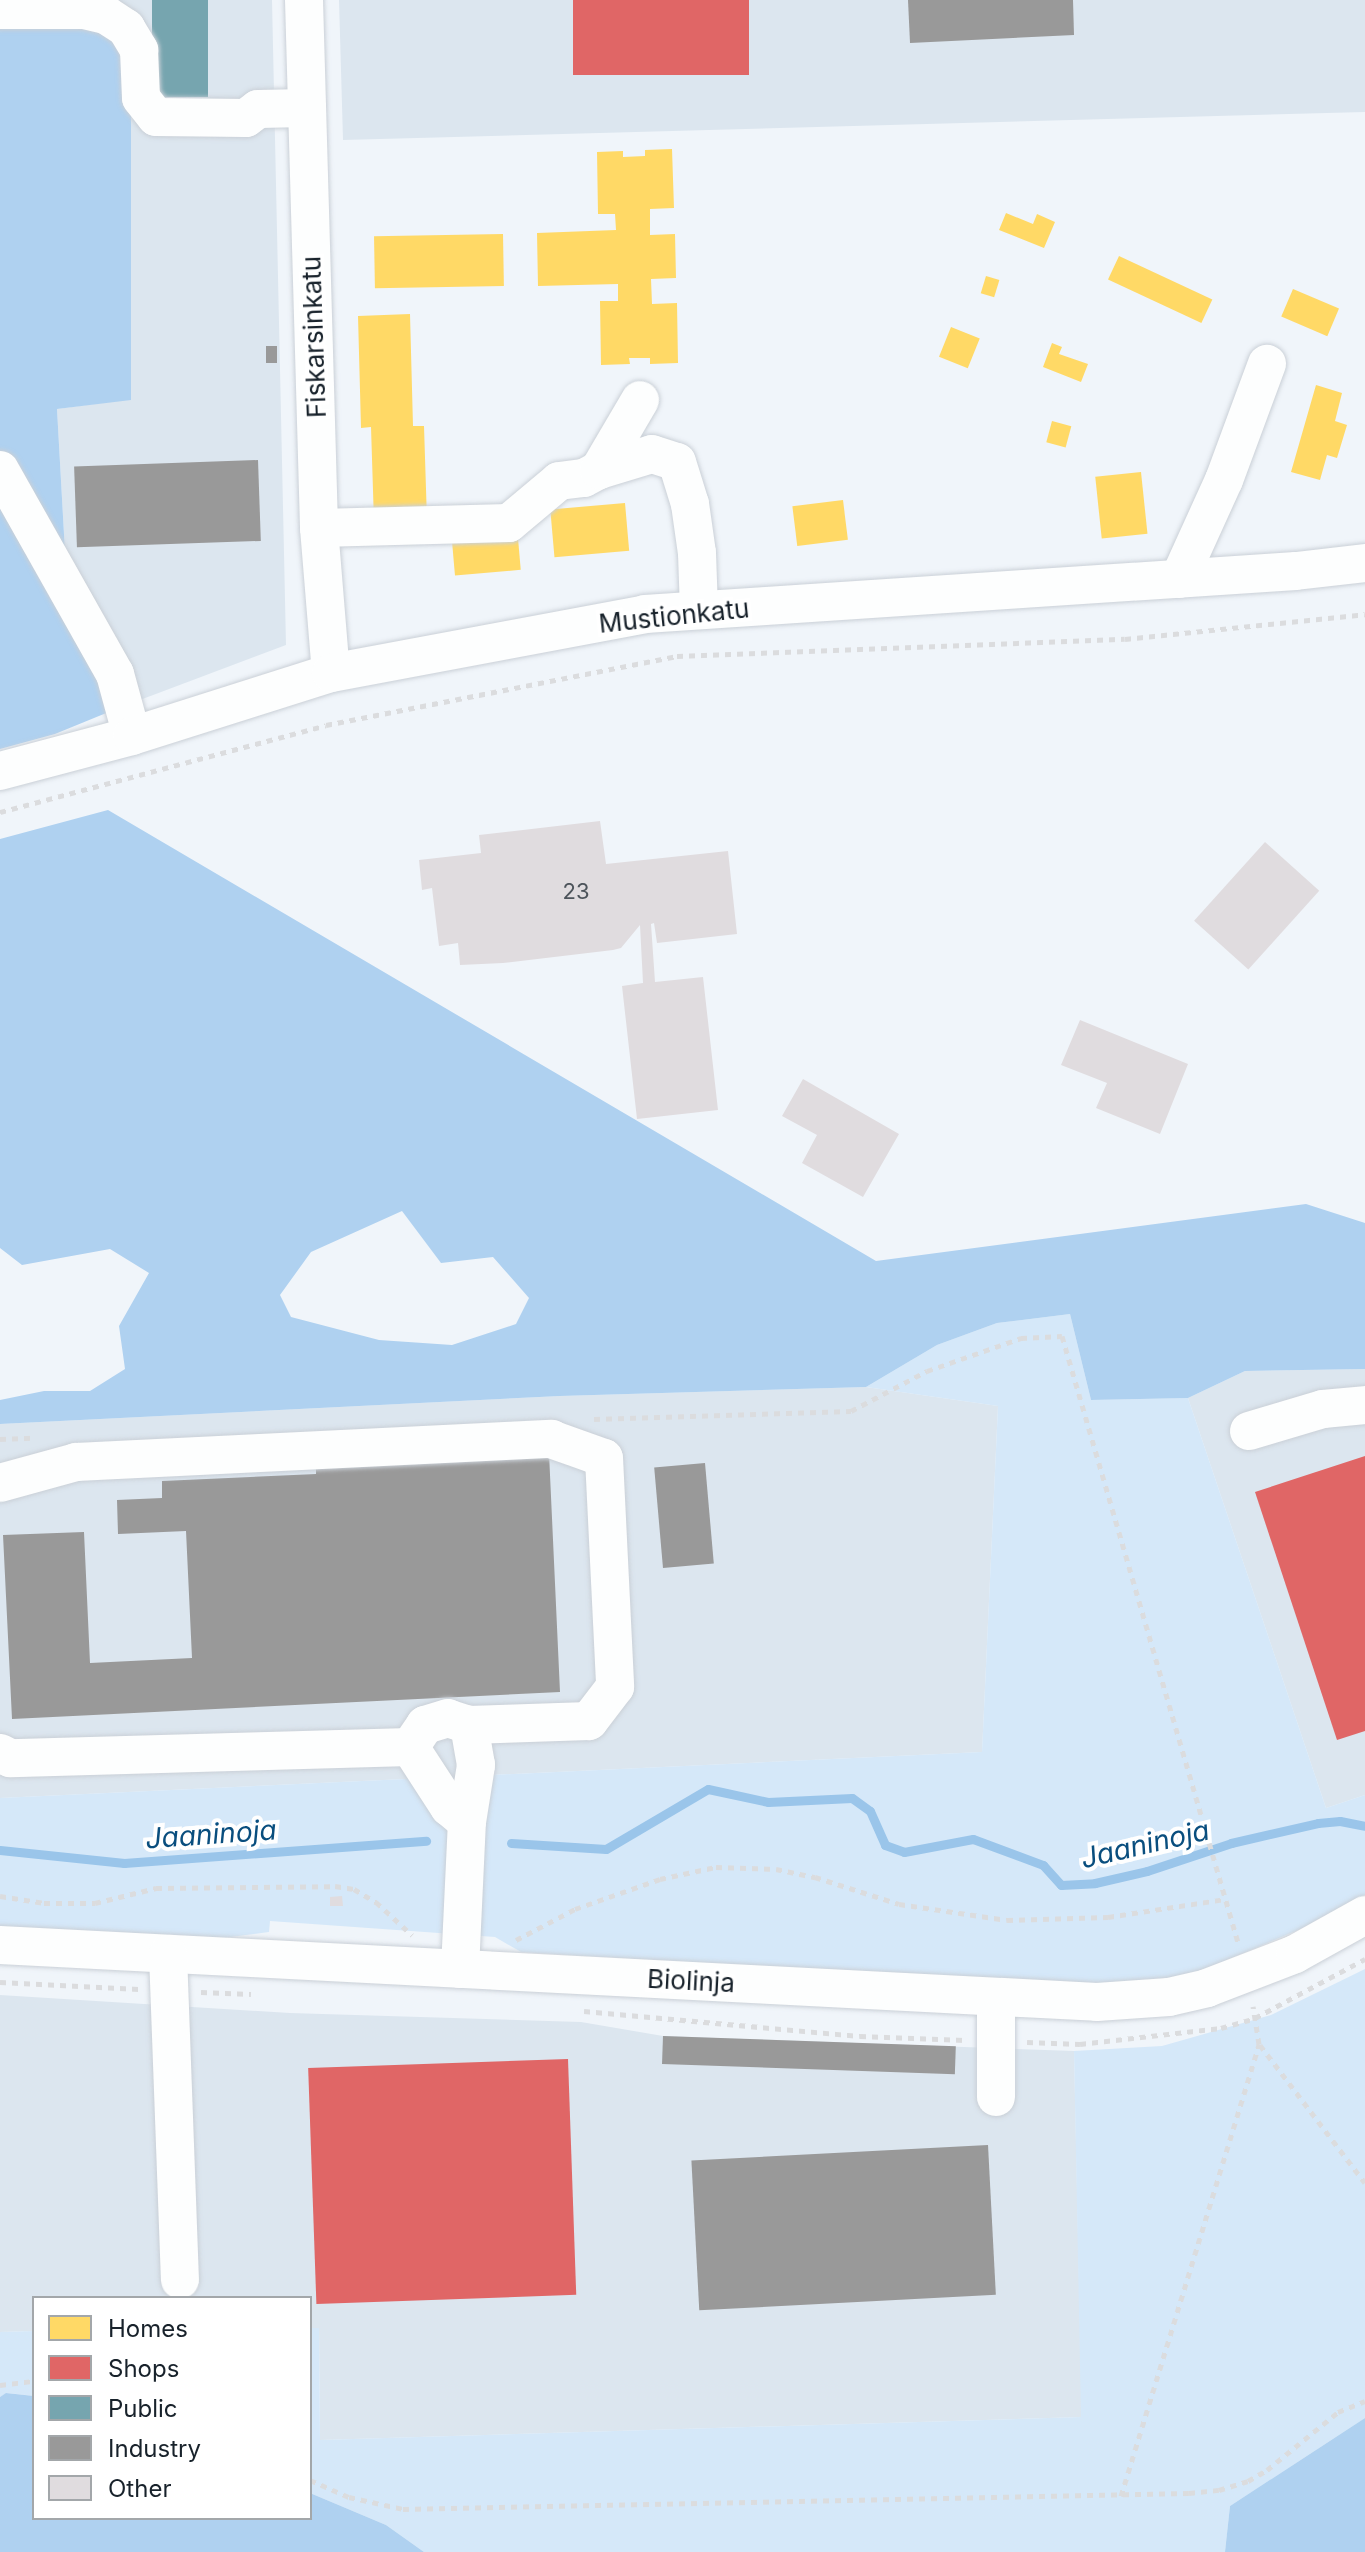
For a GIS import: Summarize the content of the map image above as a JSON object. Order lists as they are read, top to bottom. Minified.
{"streets":{"street":["Fiskarsinkatu","Mustionkatu","Biolinja"]},"crossings":[["Fiskarsinkatu","Mustionkatu"]],"water":["Jaaninoja"],"house_numbers":["23"],"legend":["Homes","Shops","Public","Industry","Other"]}
